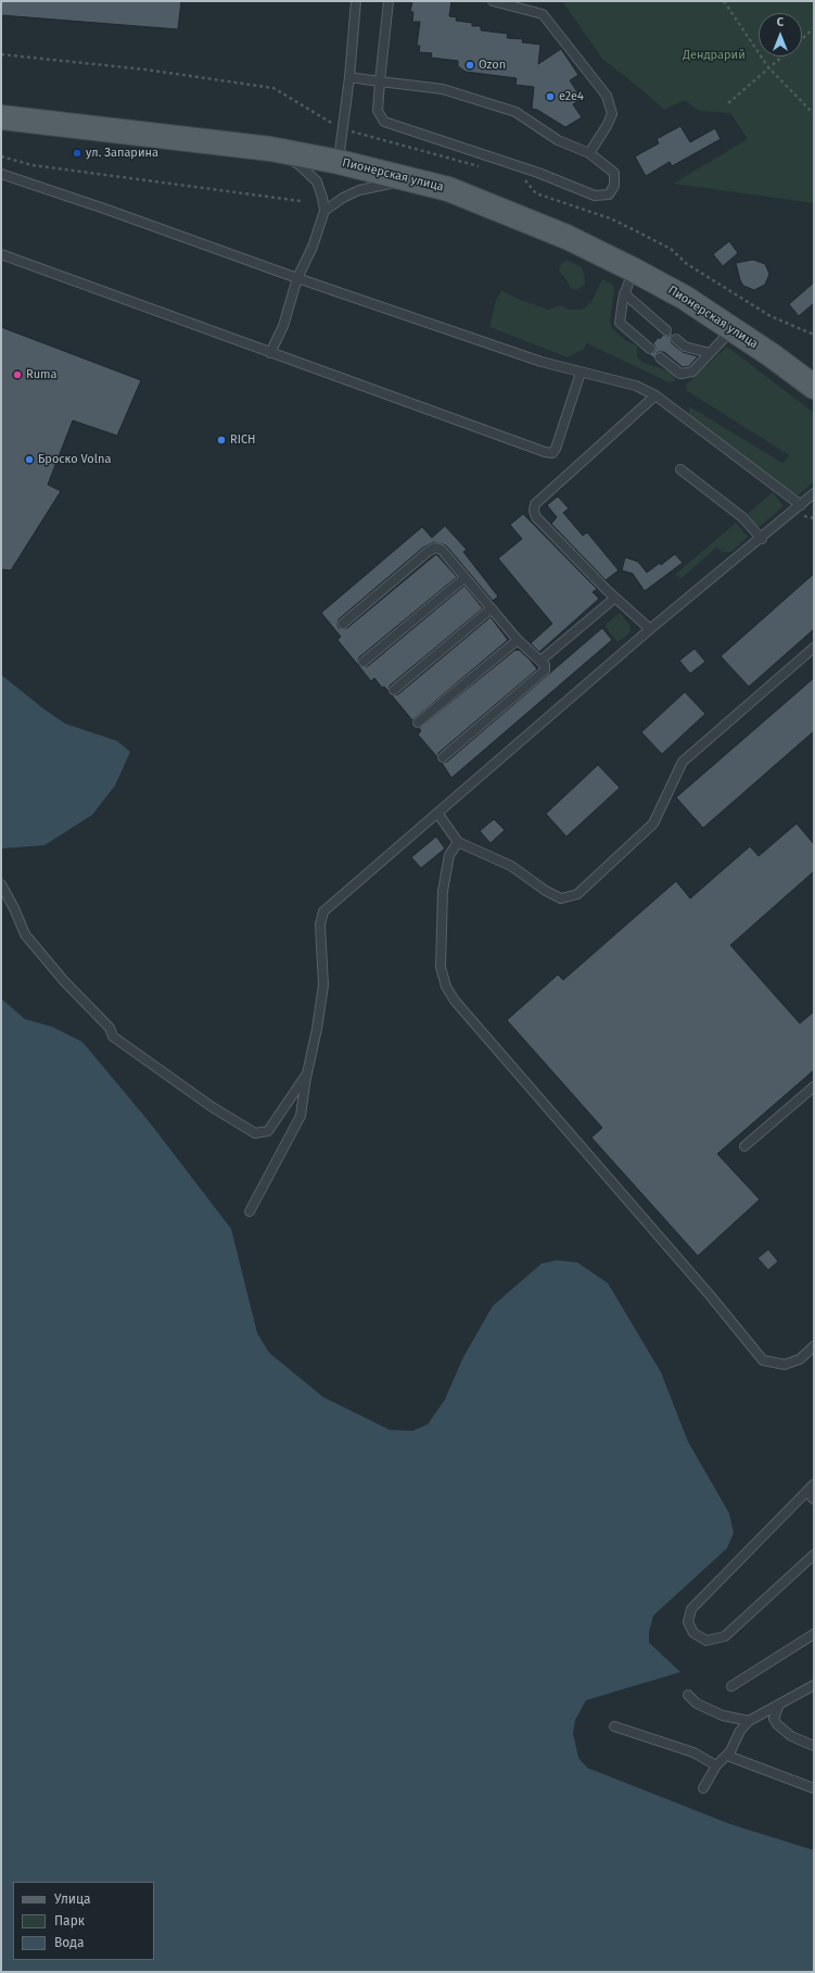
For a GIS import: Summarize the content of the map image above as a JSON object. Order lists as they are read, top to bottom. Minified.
{"streets":{"main road":["Пионерская улица"]},"parks":["Дендрарий"],"places":["Ozon","е2е4","ул. Запарина","Ruma","RICH","Броско Volna"],"legend":["Улица","Парк","Вода"],"north":"top"}
